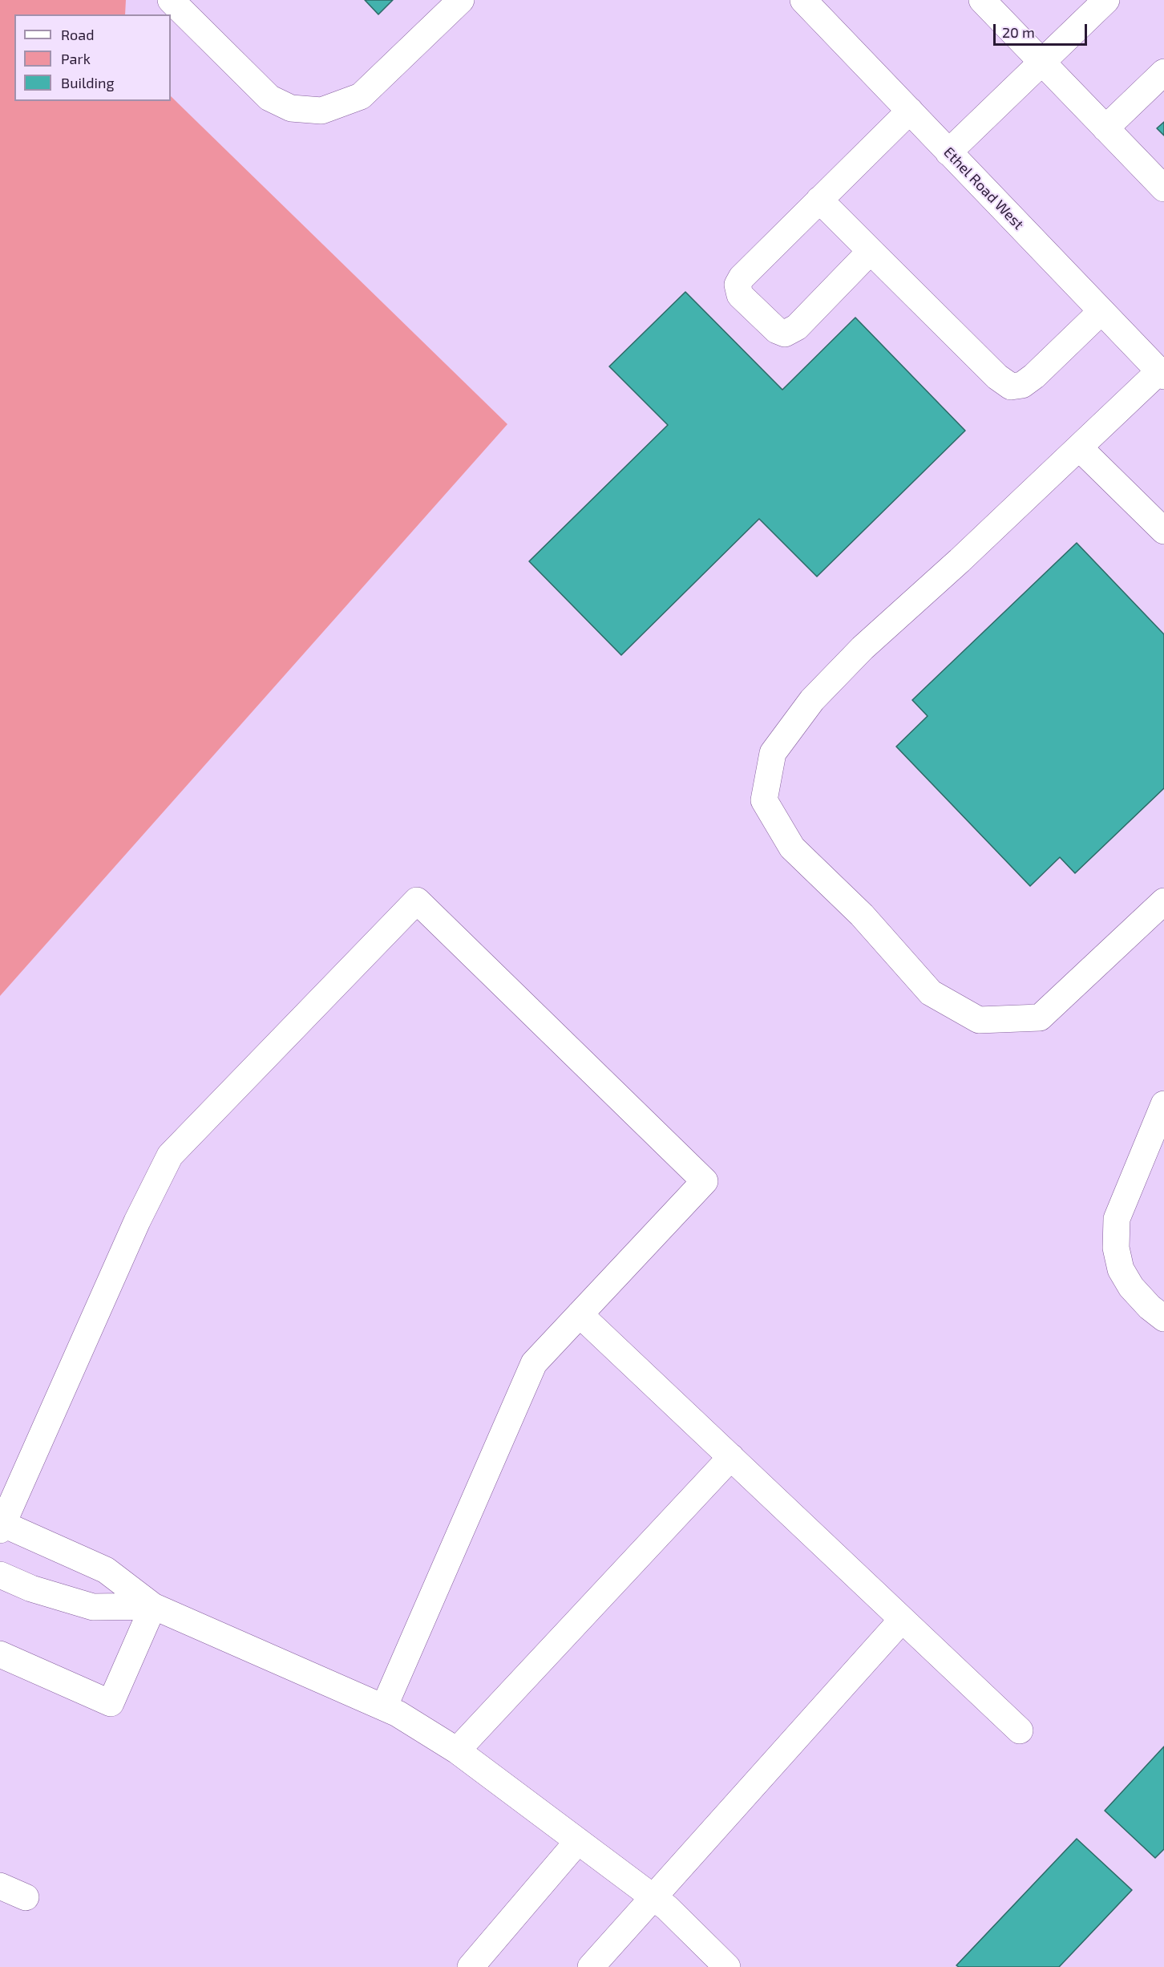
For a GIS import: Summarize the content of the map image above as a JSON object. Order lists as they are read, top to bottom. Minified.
{"streets":{"street":["Ethel Road West"]},"legend":["Road","Park","Building"],"scale_bar":"20 m"}
